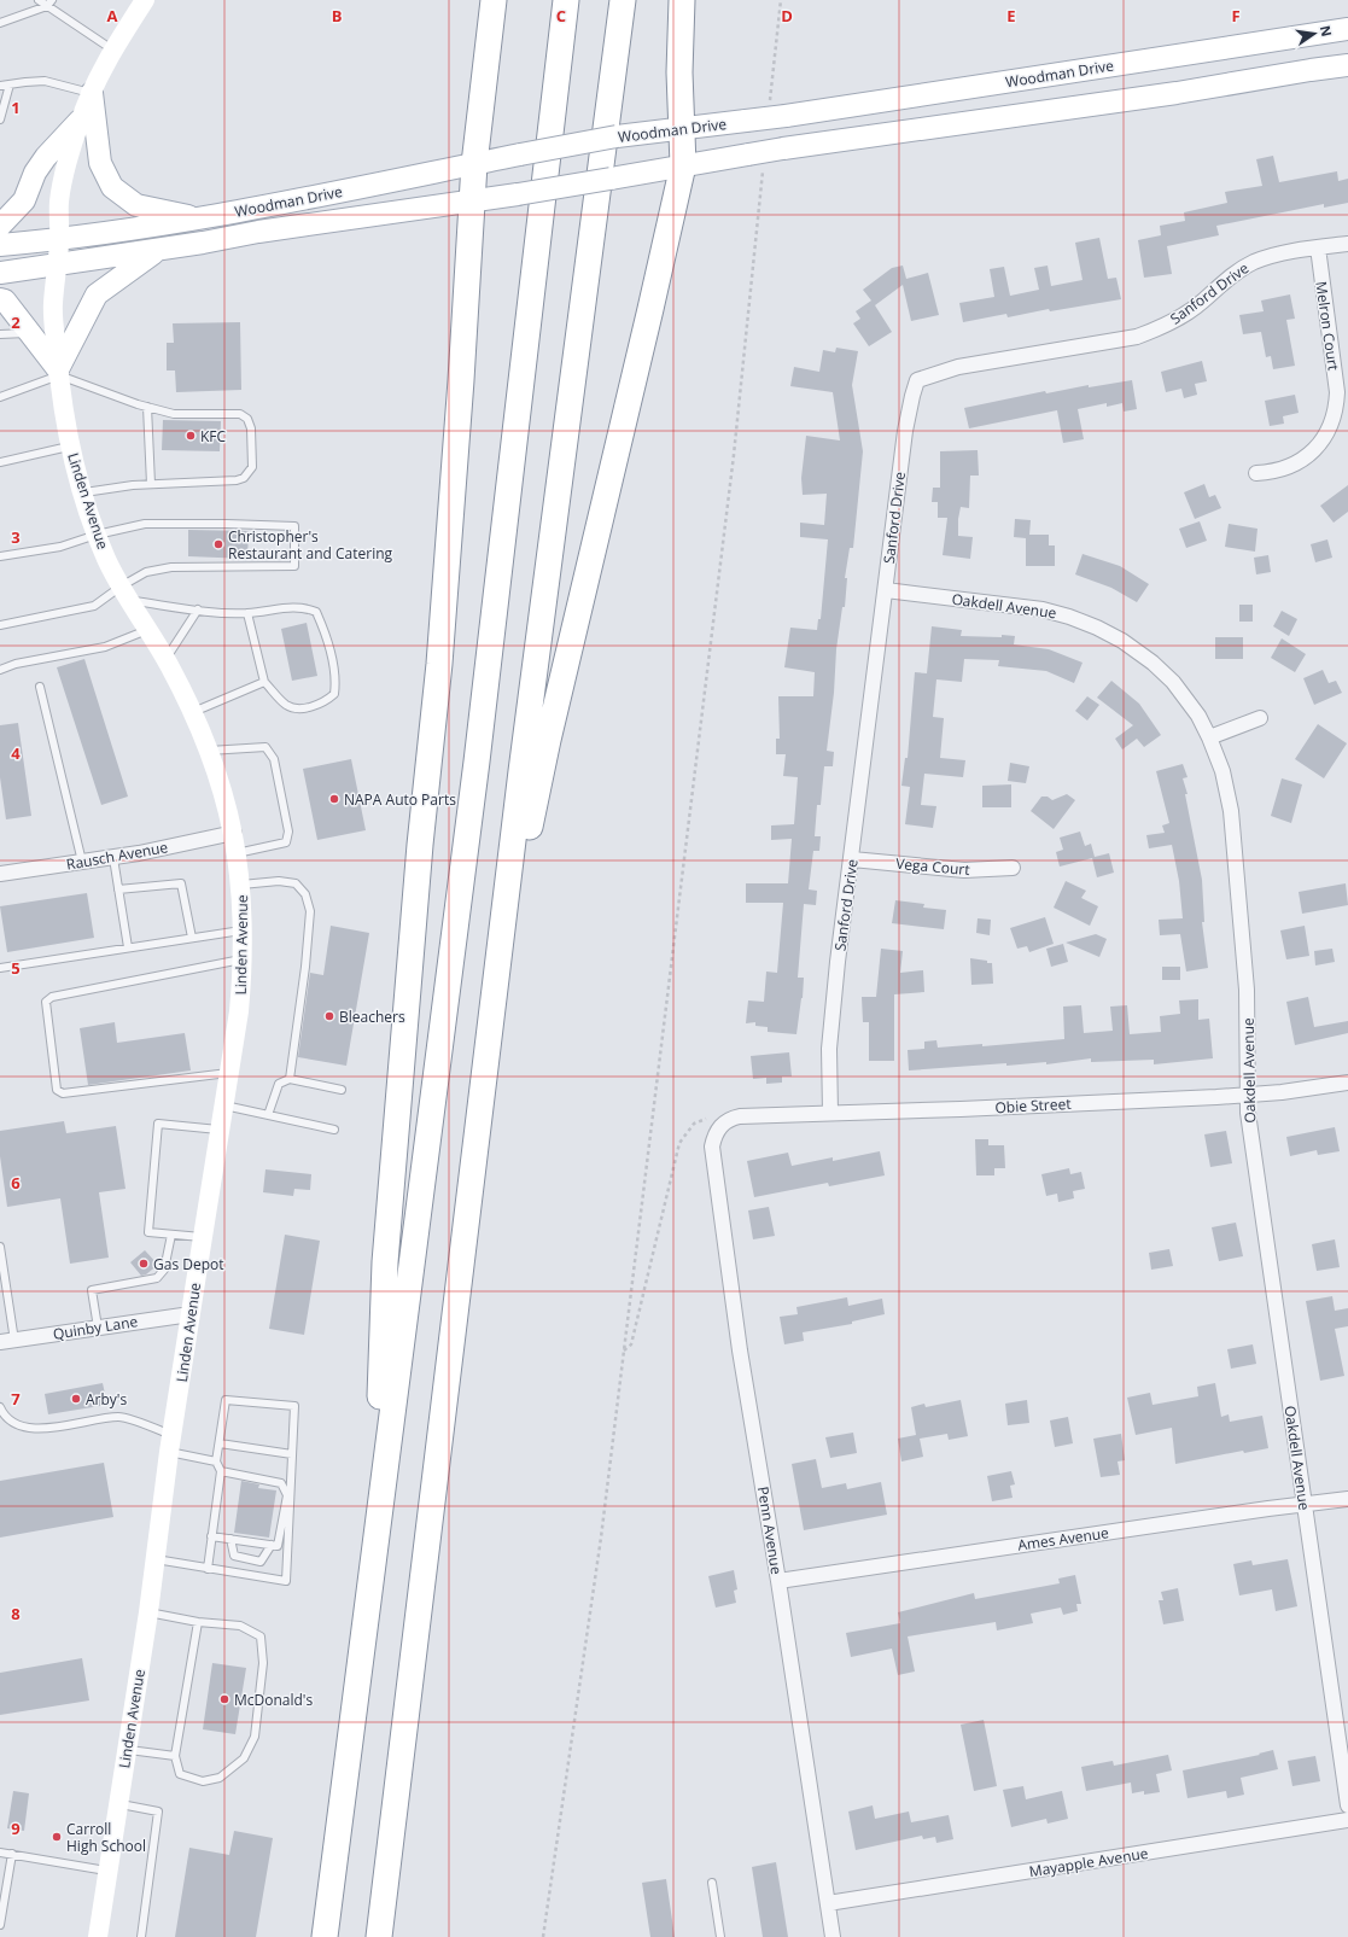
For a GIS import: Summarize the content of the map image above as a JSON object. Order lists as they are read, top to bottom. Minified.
{"streets":{"main road":["Woodman Drive","Linden Avenue"],"street":["Sanford Drive","Melron Court","Oakdell Avenue","Rausch Avenue","Vega Court","Obie Street","Quinby Lane","Penn Avenue","Ames Avenue","Mayapple Avenue"]},"crossings":[["Woodman Drive","Linden Avenue"],["Sanford Drive","Melron Court"],["Sanford Drive","Oakdell Avenue"],["Sanford Drive","Vega Court"],["Sanford Drive","Obie Street"],["Linden Avenue","Rausch Avenue"],["Linden Avenue","Quinby Lane"],["Oakdell Avenue","Obie Street"],["Oakdell Avenue","Ames Avenue"],["Obie Street","Penn Avenue"],["Penn Avenue","Ames Avenue"],["Penn Avenue","Mayapple Avenue"]],"places":["KFC","Christopher's Restaurant and Catering","NAPA Auto Parts","Bleachers","Gas Depot","Arby's","McDonald's","Carroll High School"],"north":"right","grid":{"columns":["A","B","C","D","E","F"],"rows":["1","2","3","4","5","6","7","8","9"]}}
